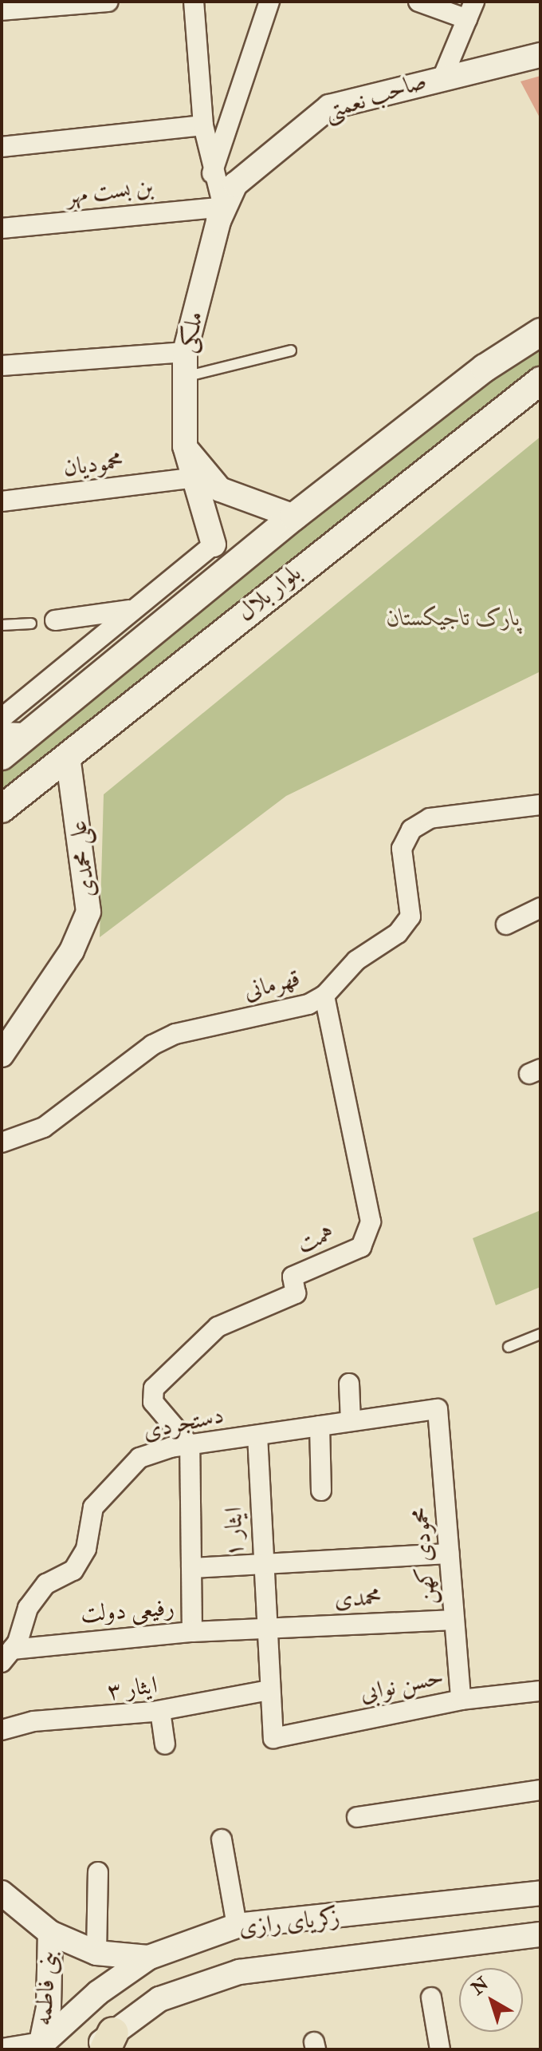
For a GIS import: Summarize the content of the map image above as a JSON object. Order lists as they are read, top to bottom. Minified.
{"streets":{"main road":["بلوار بلال"],"street":["صاحب نعمتی","بن بست مهر","ملکی","محمودیان","علی محمدی","قهرمانی","همت","دستجردی","۱ ایثار","محمودی کهن","محمدی","رفیعی دولت","حسن نوابی","ایثار ۳","زکریای رازی","بنی فاطمه"]},"crossings":[["صاحب نعمتی","بن بست مهر"],["صاحب نعمتی","ملکی"],["بن بست مهر","ملکی"],["ملکی","محمودیان"],["بلوار بلال","علی محمدی"],["قهرمانی","همت"],["همت","دستجردی"],["دستجردی","۱ ایثار"],["دستجردی","محمودی کهن"],["دستجردی","رفیعی دولت"],["۱ ایثار","محمدی"],["۱ ایثار","رفیعی دولت"],["۱ ایثار","حسن نوابی"],["۱ ایثار","ایثار ۳"],["محمودی کهن","محمدی"],["محمودی کهن","حسن نوابی"],["محمدی","رفیعی دولت"],["زکریای رازی","بنی فاطمه"]],"parks":["پارک تاجیکستان"],"north":"top left"}
